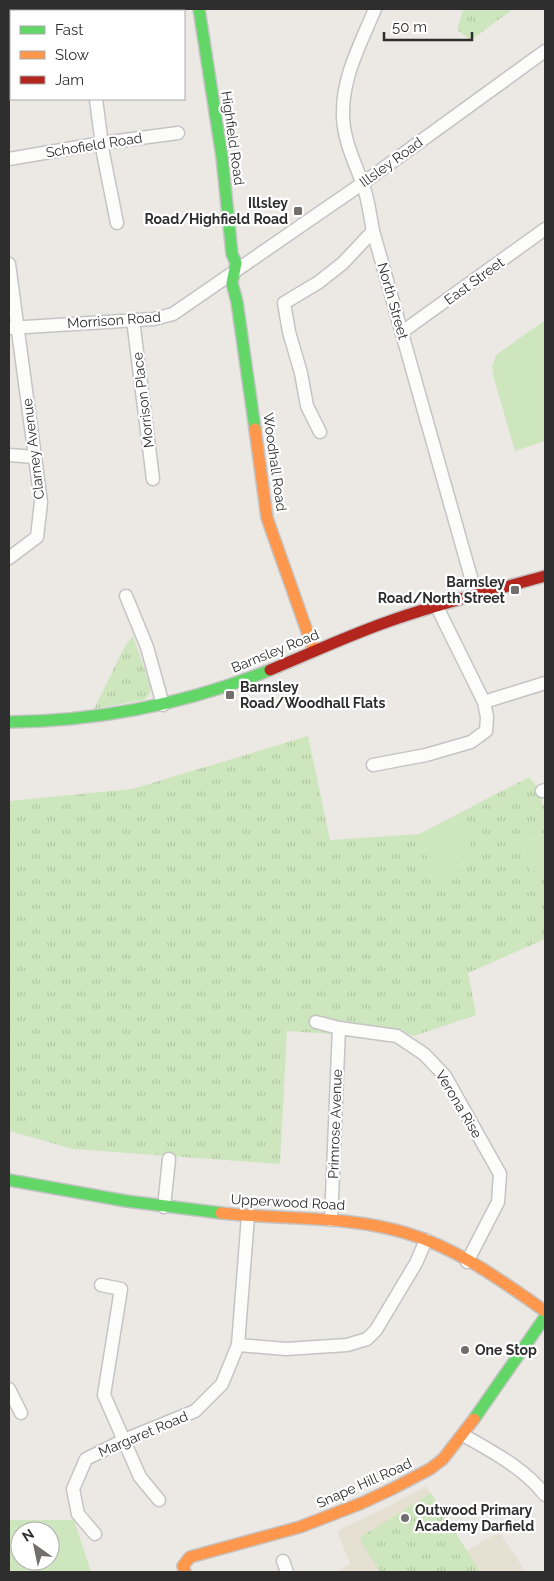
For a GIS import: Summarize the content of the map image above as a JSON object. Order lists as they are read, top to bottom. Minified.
{"streets":{"street":["Highfield Road","Schofield Road","Illsley Road","East Street","North Street","Morrison Road","Morrison Place","Clarney Avenue","Woodhall Road","Barnsley Road","Verona Rise","Primrose Avenue","Upperwood Road","Margaret Road","Snape Hill Road"]},"crossings":[["Highfield Road","Illsley Road"],["Highfield Road","Morrison Road"],["Highfield Road","Woodhall Road"],["Illsley Road","North Street"],["Illsley Road","Morrison Road"],["Illsley Road","Woodhall Road"],["East Street","North Street"],["North Street","Barnsley Road"],["Morrison Road","Morrison Place"],["Morrison Road","Clarney Avenue"],["Morrison Road","Woodhall Road"],["Woodhall Road","Barnsley Road"],["Verona Rise","Primrose Avenue"],["Verona Rise","Upperwood Road"],["Primrose Avenue","Upperwood Road"],["Upperwood Road","Margaret Road"]],"places":{"transit":["Illsley Road/Highfield Road","Barnsley Road/North Street","Barnsley Road/Woodhall Flats"],"other":["One Stop","Outwood Primary Academy Darfield"]},"legend":["Fast","Slow","Jam"],"scale_bar":"50 m","north":"top left"}
